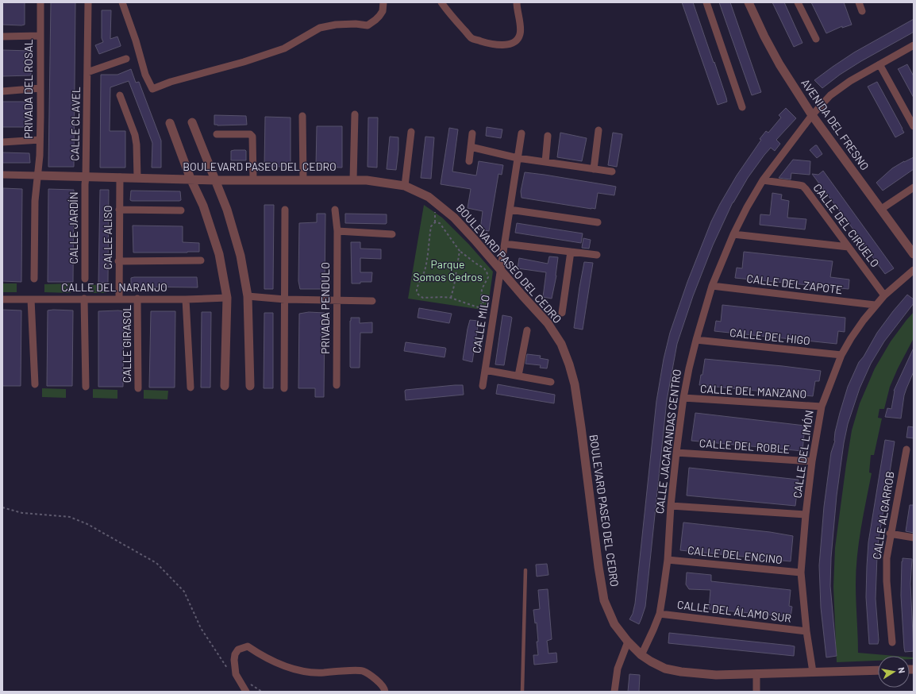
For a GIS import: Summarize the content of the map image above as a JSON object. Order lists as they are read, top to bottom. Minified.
{"streets":{"street":["PRIVADA DEL ROSAL","CALLE CLAVEL","AVENIDA DEL FRESNO","BOULEVARD PASEO DEL CEDRO","CALLE DEL CIRUELO","CALLE JARDÍN","CALLE ALISO","CALLE DEL ZAPOTE","CALLE DEL NARANJO","PRIVADA PENDULO","CALLE MILO","CALLE DEL HIGO","CALLE GIRASOL","CALLE DEL MANZANO","CALLE JACARANDAS CENTRO","CALLE DEL ROBLE","CALLE DEL LIMÓN","CALLE ALGARROB","CALLE DEL ENCINO","CALLE DEL ÁLAMO SUR"]},"crossings":[["PRIVADA DEL ROSAL","BOULEVARD PASEO DEL CEDRO"],["CALLE CLAVEL","BOULEVARD PASEO DEL CEDRO"],["CALLE CLAVEL","CALLE JARDÍN"],["AVENIDA DEL FRESNO","CALLE JACARANDAS CENTRO"],["BOULEVARD PASEO DEL CEDRO","CALLE JARDÍN"],["BOULEVARD PASEO DEL CEDRO","CALLE ALISO"],["BOULEVARD PASEO DEL CEDRO","CALLE MILO"],["BOULEVARD PASEO DEL CEDRO","CALLE JACARANDAS CENTRO"],["BOULEVARD PASEO DEL CEDRO","CALLE DEL LIMÓN"],["CALLE DEL CIRUELO","CALLE JACARANDAS CENTRO"],["CALLE DEL CIRUELO","CALLE DEL LIMÓN"],["CALLE ALISO","CALLE DEL NARANJO"],["CALLE DEL ZAPOTE","CALLE JACARANDAS CENTRO"],["CALLE DEL ZAPOTE","CALLE DEL LIMÓN"],["CALLE DEL NARANJO","CALLE GIRASOL"],["CALLE DEL HIGO","CALLE JACARANDAS CENTRO"],["CALLE DEL HIGO","CALLE DEL LIMÓN"],["CALLE DEL MANZANO","CALLE JACARANDAS CENTRO"],["CALLE DEL MANZANO","CALLE DEL LIMÓN"],["CALLE JACARANDAS CENTRO","CALLE DEL ROBLE"],["CALLE JACARANDAS CENTRO","CALLE DEL ENCINO"],["CALLE JACARANDAS CENTRO","CALLE DEL ÁLAMO SUR"],["CALLE DEL ROBLE","CALLE DEL LIMÓN"],["CALLE DEL LIMÓN","CALLE DEL ENCINO"],["CALLE DEL LIMÓN","CALLE DEL ÁLAMO SUR"]],"parks":["Parque Somos Cedros"],"north":"right"}
